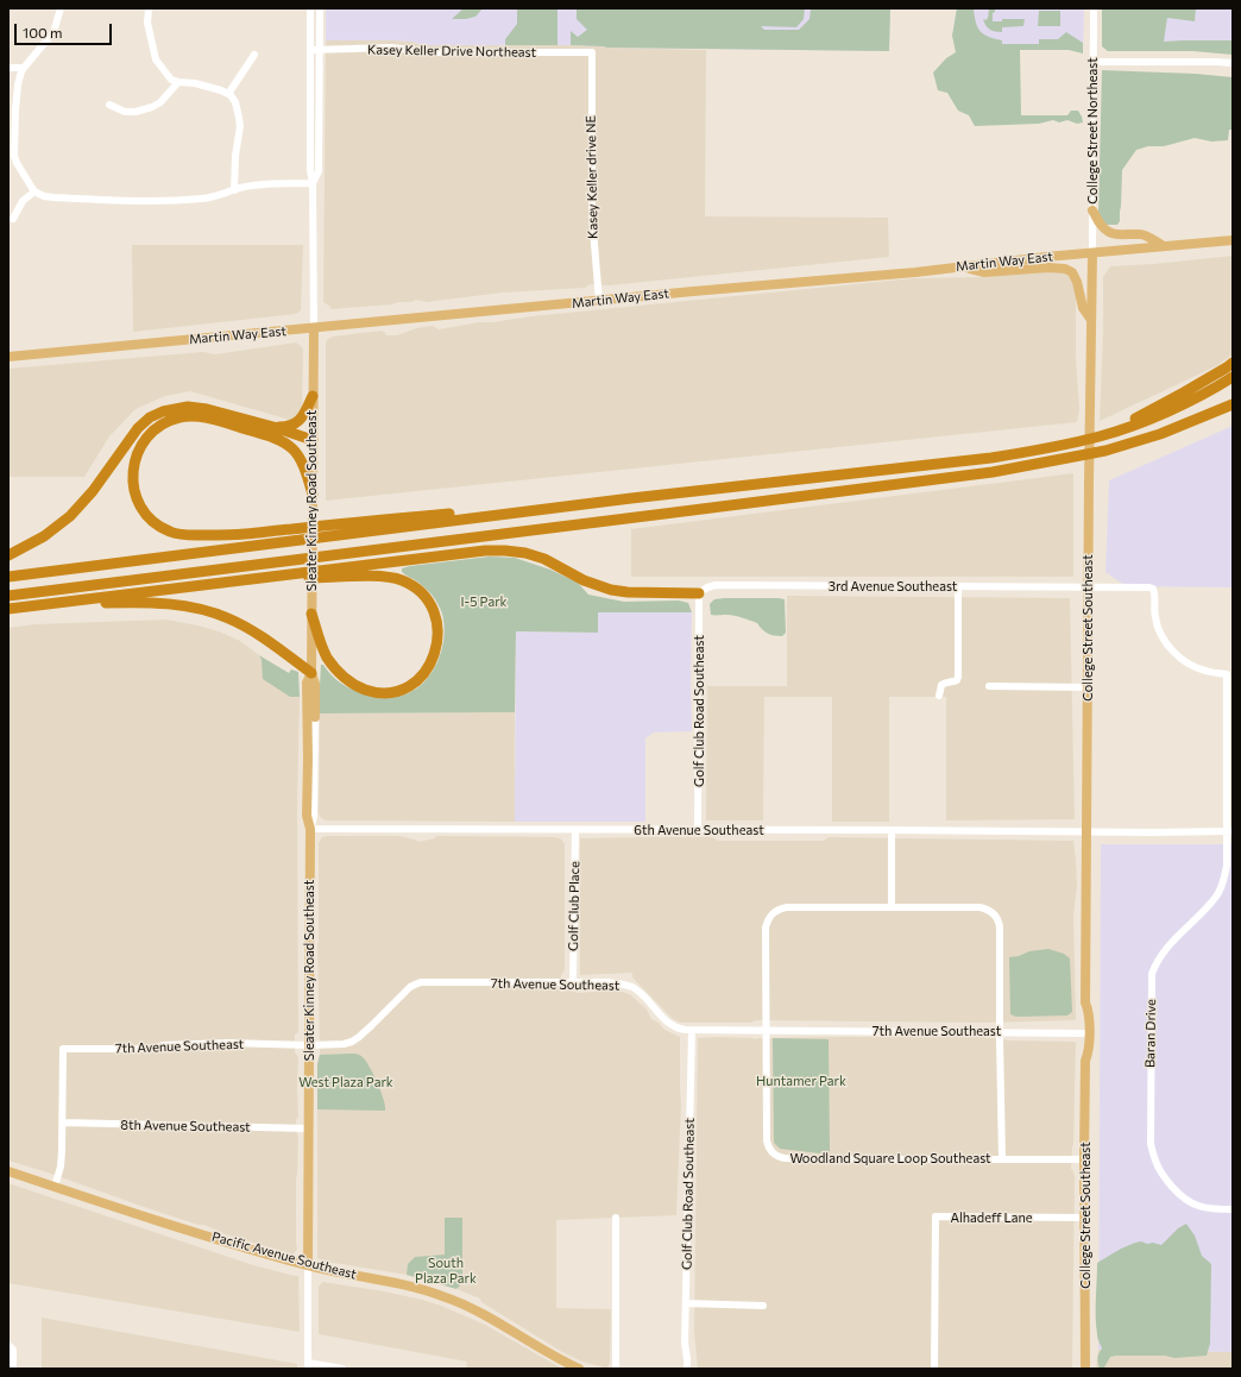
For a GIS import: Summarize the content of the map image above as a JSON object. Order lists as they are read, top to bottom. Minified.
{"streets":{"main road":["Martin Way East","Sleater Kinney Road Southeast","College Street Southeast","Pacific Avenue Southeast"],"street":["Kasey Keller Drive Northeast","College Street Northeast","Kasey Keller drive NE","3rd Avenue Southeast","Golf Club Road Southeast","6th Avenue Southeast","Golf Club Place","7th Avenue Southeast","Baran Drive","8th Avenue Southeast","Woodland Square Loop Southeast","Alhadeff Lane"]},"crossings":[["Kasey Keller Drive Northeast","Kasey Keller drive NE"],["College Street Northeast","Martin Way East"],["College Street Northeast","College Street Southeast"],["Kasey Keller drive NE","Martin Way East"],["Martin Way East","Sleater Kinney Road Southeast"],["Martin Way East","College Street Southeast"],["Sleater Kinney Road Southeast","6th Avenue Southeast"],["Sleater Kinney Road Southeast","7th Avenue Southeast"],["Sleater Kinney Road Southeast","8th Avenue Southeast"],["Sleater Kinney Road Southeast","Pacific Avenue Southeast"],["3rd Avenue Southeast","College Street Southeast"],["3rd Avenue Southeast","Golf Club Road Southeast"],["3rd Avenue Southeast","6th Avenue Southeast"],["3rd Avenue Southeast","Baran Drive"],["College Street Southeast","6th Avenue Southeast"],["College Street Southeast","7th Avenue Southeast"],["College Street Southeast","Woodland Square Loop Southeast"],["College Street Southeast","Alhadeff Lane"],["Golf Club Road Southeast","6th Avenue Southeast"],["Golf Club Road Southeast","7th Avenue Southeast"],["6th Avenue Southeast","Golf Club Place"],["6th Avenue Southeast","Baran Drive"],["Golf Club Place","7th Avenue Southeast"],["7th Avenue Southeast","8th Avenue Southeast"],["7th Avenue Southeast","Woodland Square Loop Southeast"]],"parks":["I-5 Park","Huntamer Park","West Plaza Park","South Plaza Park"],"scale_bar":"100 m"}
